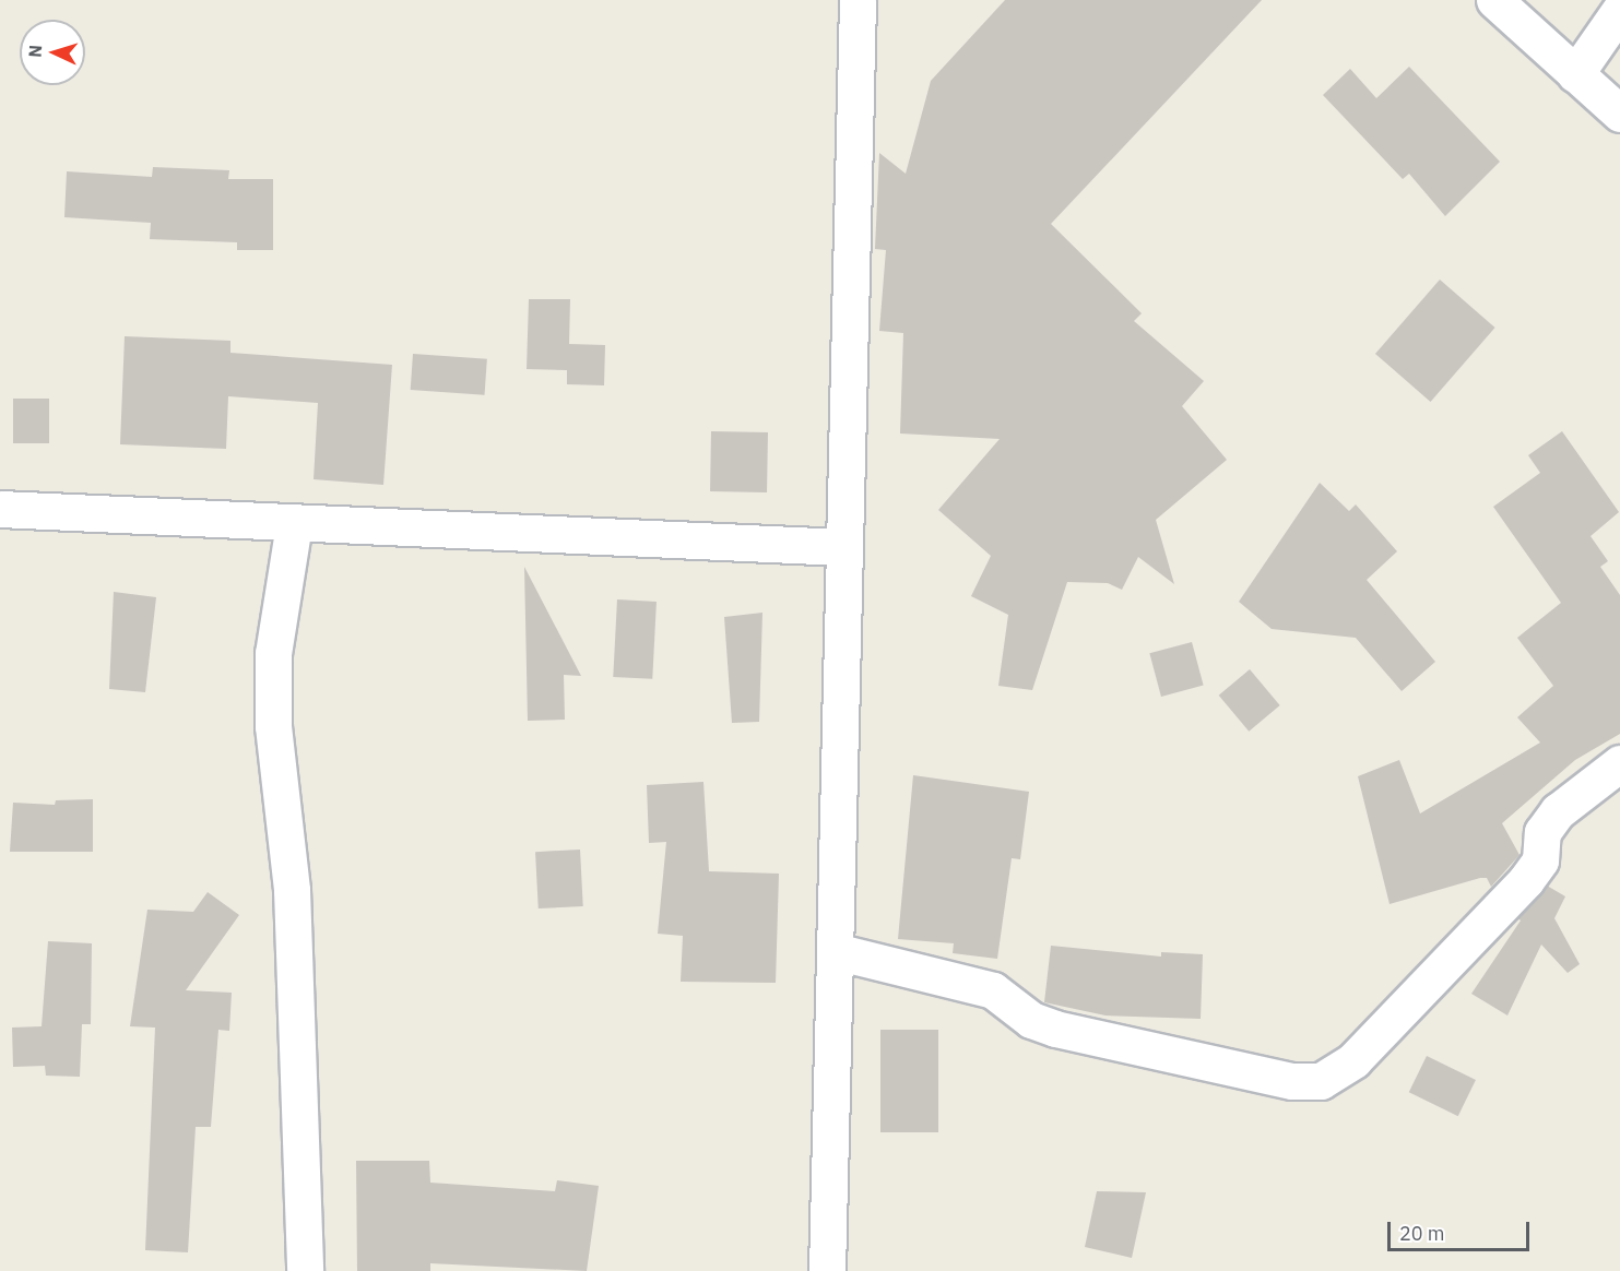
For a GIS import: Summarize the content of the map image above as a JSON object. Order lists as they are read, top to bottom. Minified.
{"scale_bar":"20 m","north":"left"}
